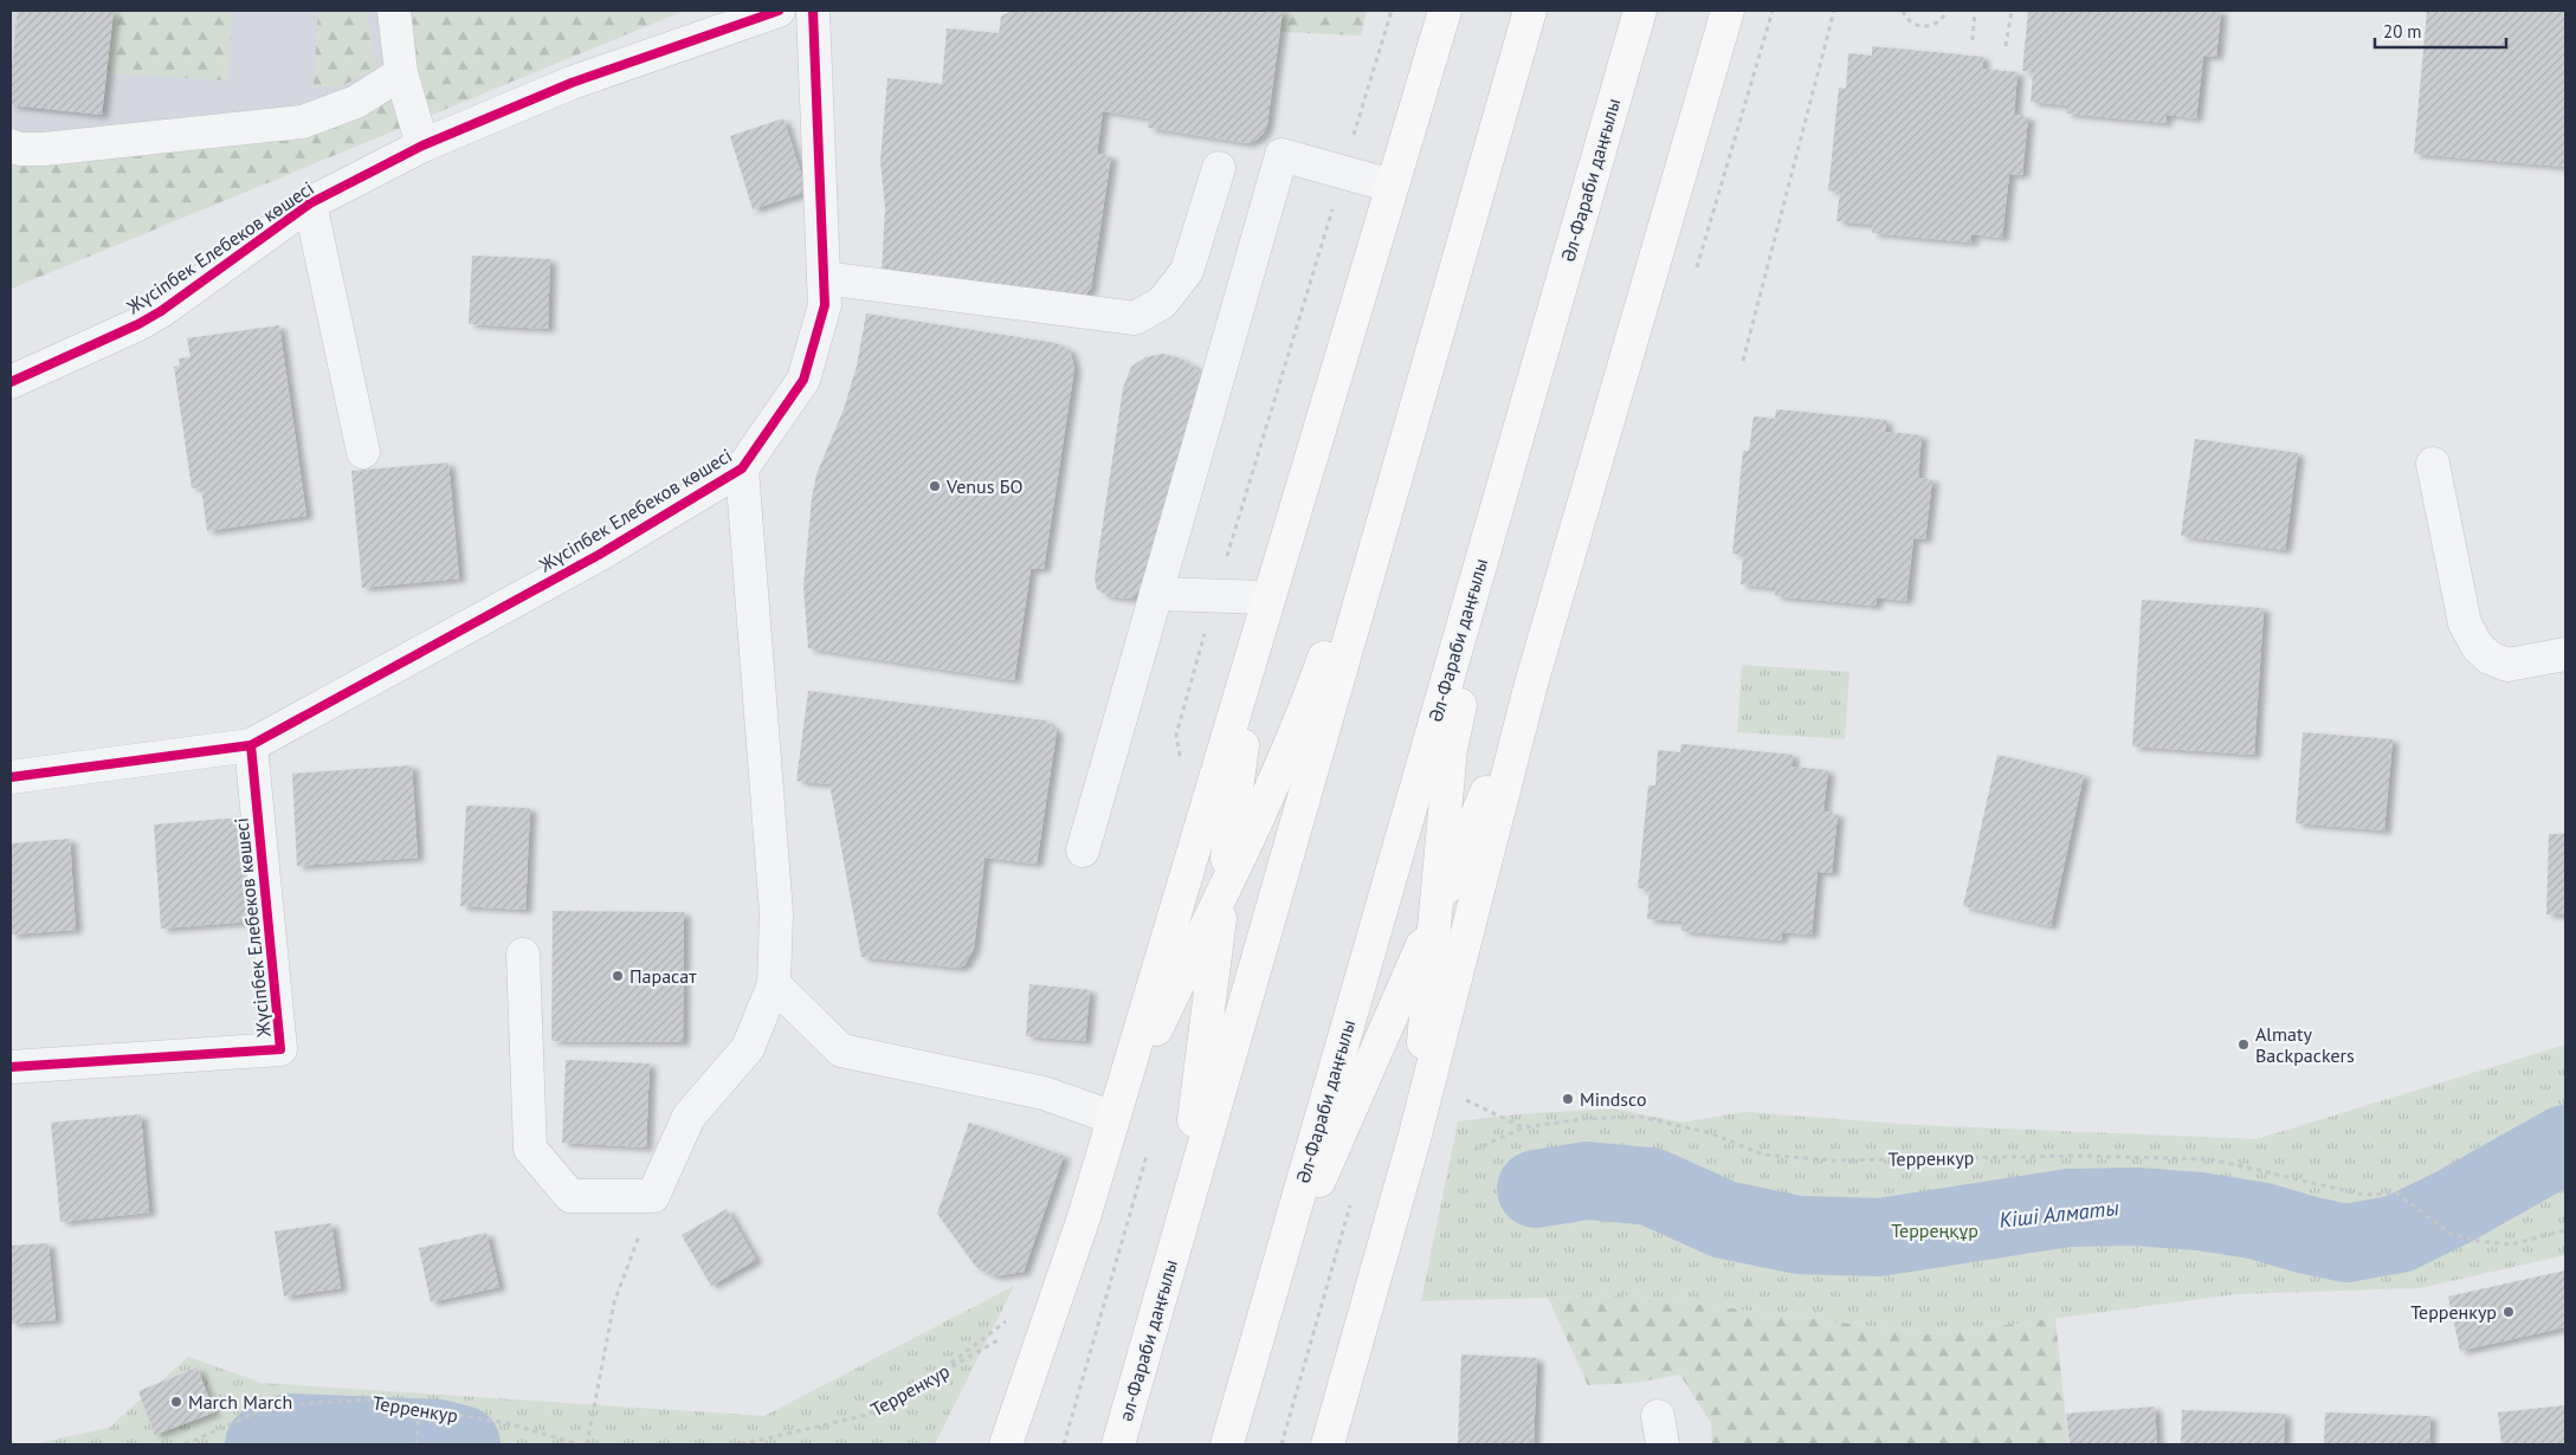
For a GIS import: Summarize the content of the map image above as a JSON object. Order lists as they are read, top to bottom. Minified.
{"streets":{"main road":["Әл-Фараби даңғылы","әл-Фараби даңғылы"],"street":["Жүсіпбек Елебеков көшесі"],"path":["Терренкур"]},"water":["Кіші Алматы"],"parks":["Терреңқұр"],"places":["Venus БО","Парасат","Almaty Backpackers","Mindsco","Терренкур","March March"],"scale_bar":"20 m"}
